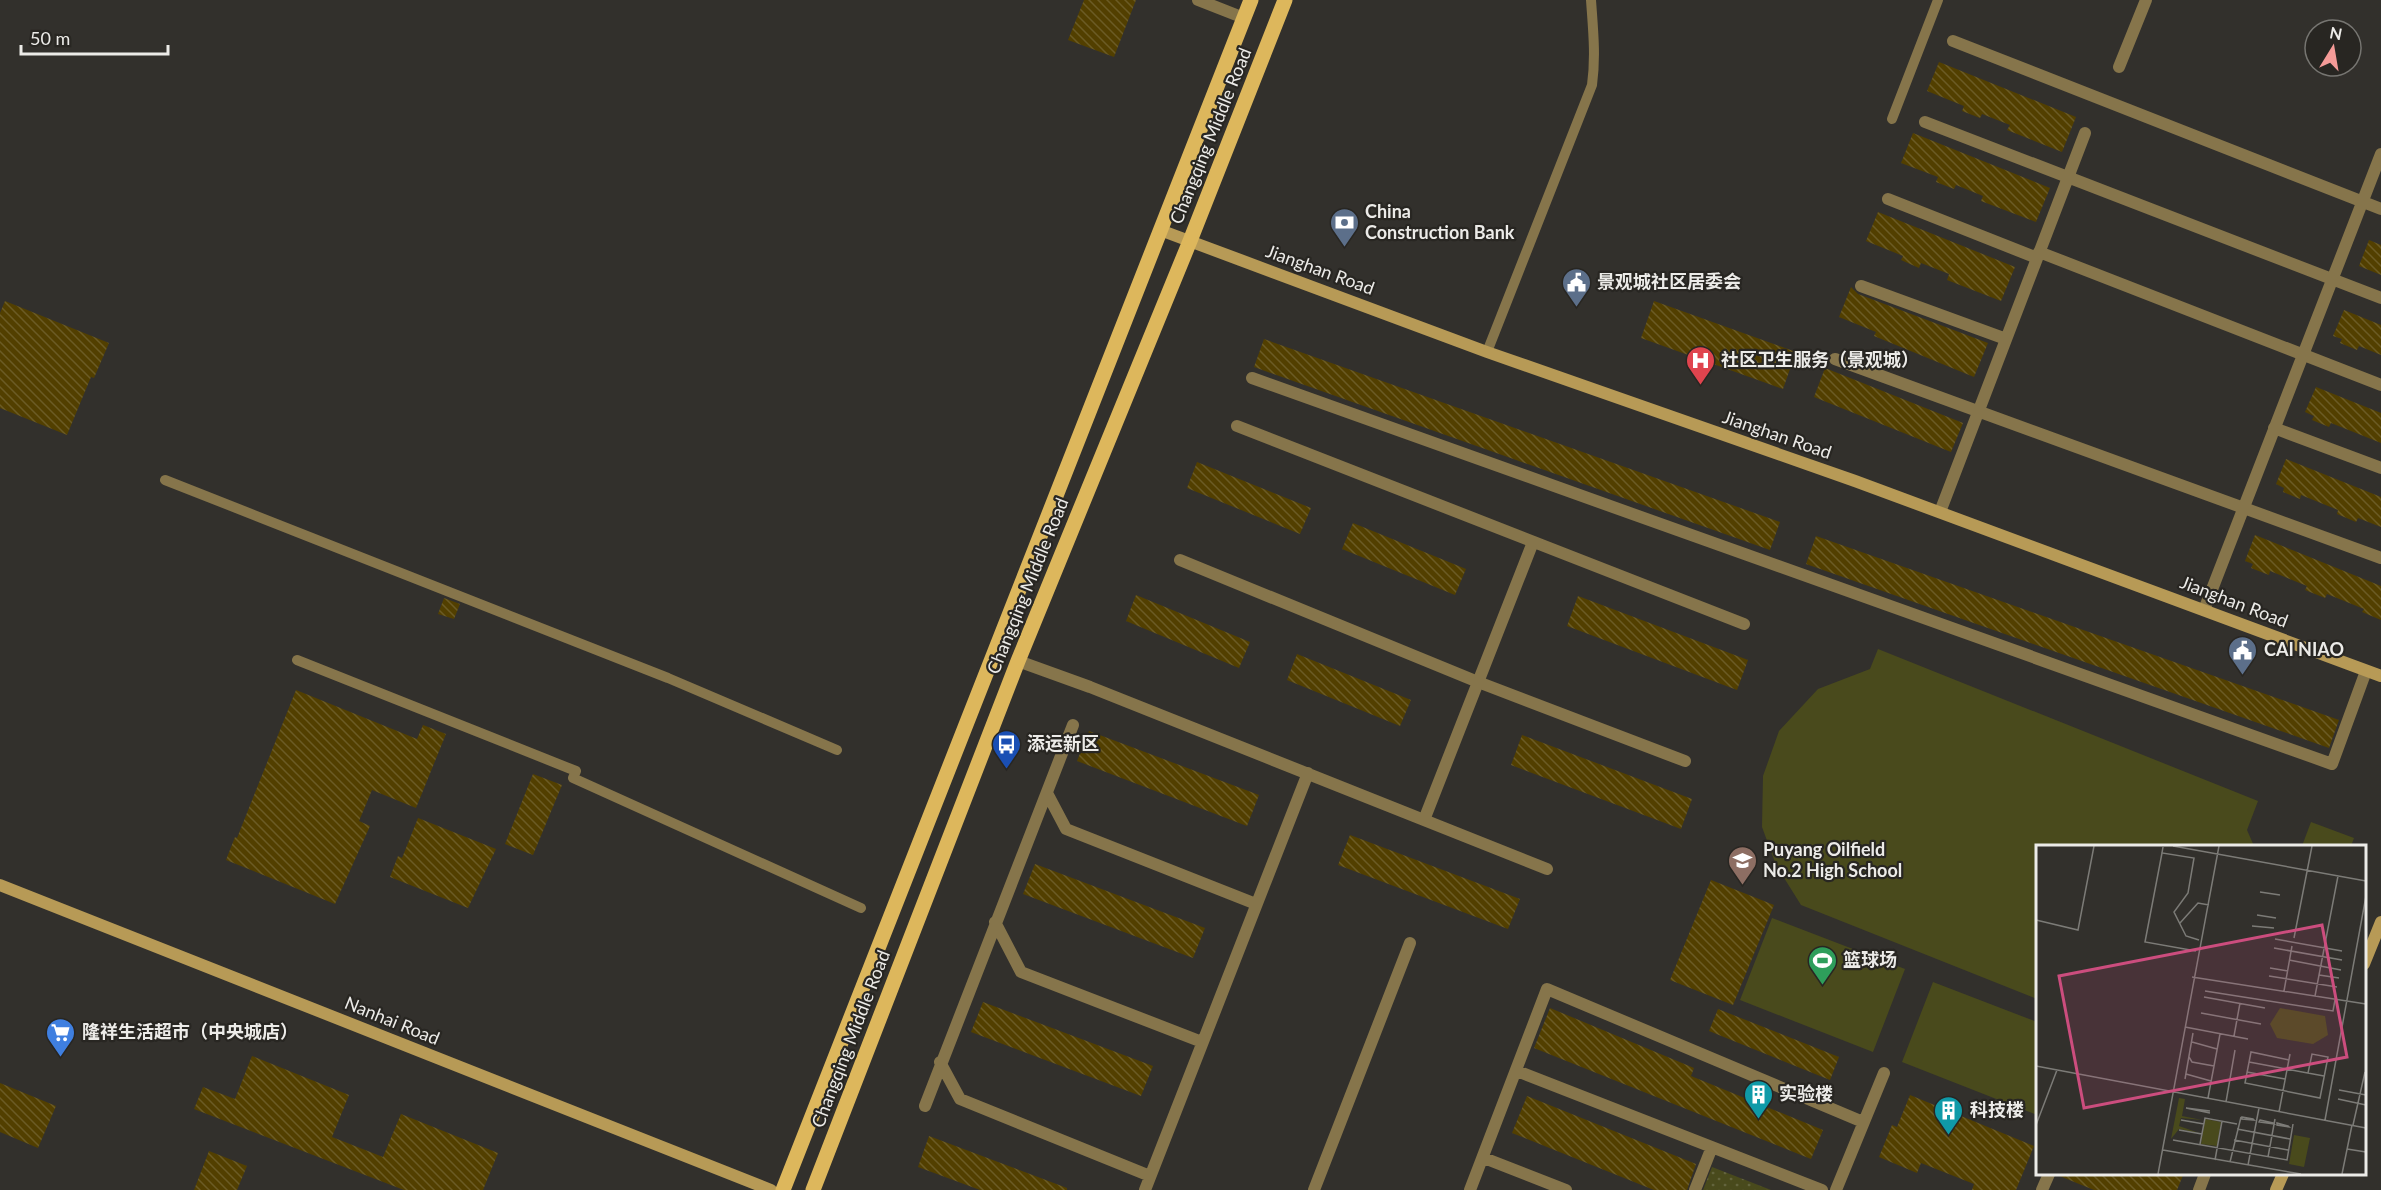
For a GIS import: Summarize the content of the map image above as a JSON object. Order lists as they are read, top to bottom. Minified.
{"streets":{"main road":["Changqing Middle Road"],"street":["Jianghan Road","Nanhai Road"]},"crossings":[["Changqing Middle Road","Jianghan Road"]],"places":{"bank":["China Construction Bank"],"public building":["景观城社区居委会","CAI NIAO"],"hospital":["社区卫生服务（景观城）"],"bus stop":["添运新区"],"school or university":["Puyang Oilfield No.2 High School"],"sports":["篮球场"],"supermarket":["隆祥生活超市（中央城店）"],"building":["实验楼","科技楼"]},"scale_bar":"50 m","north":"top"}
